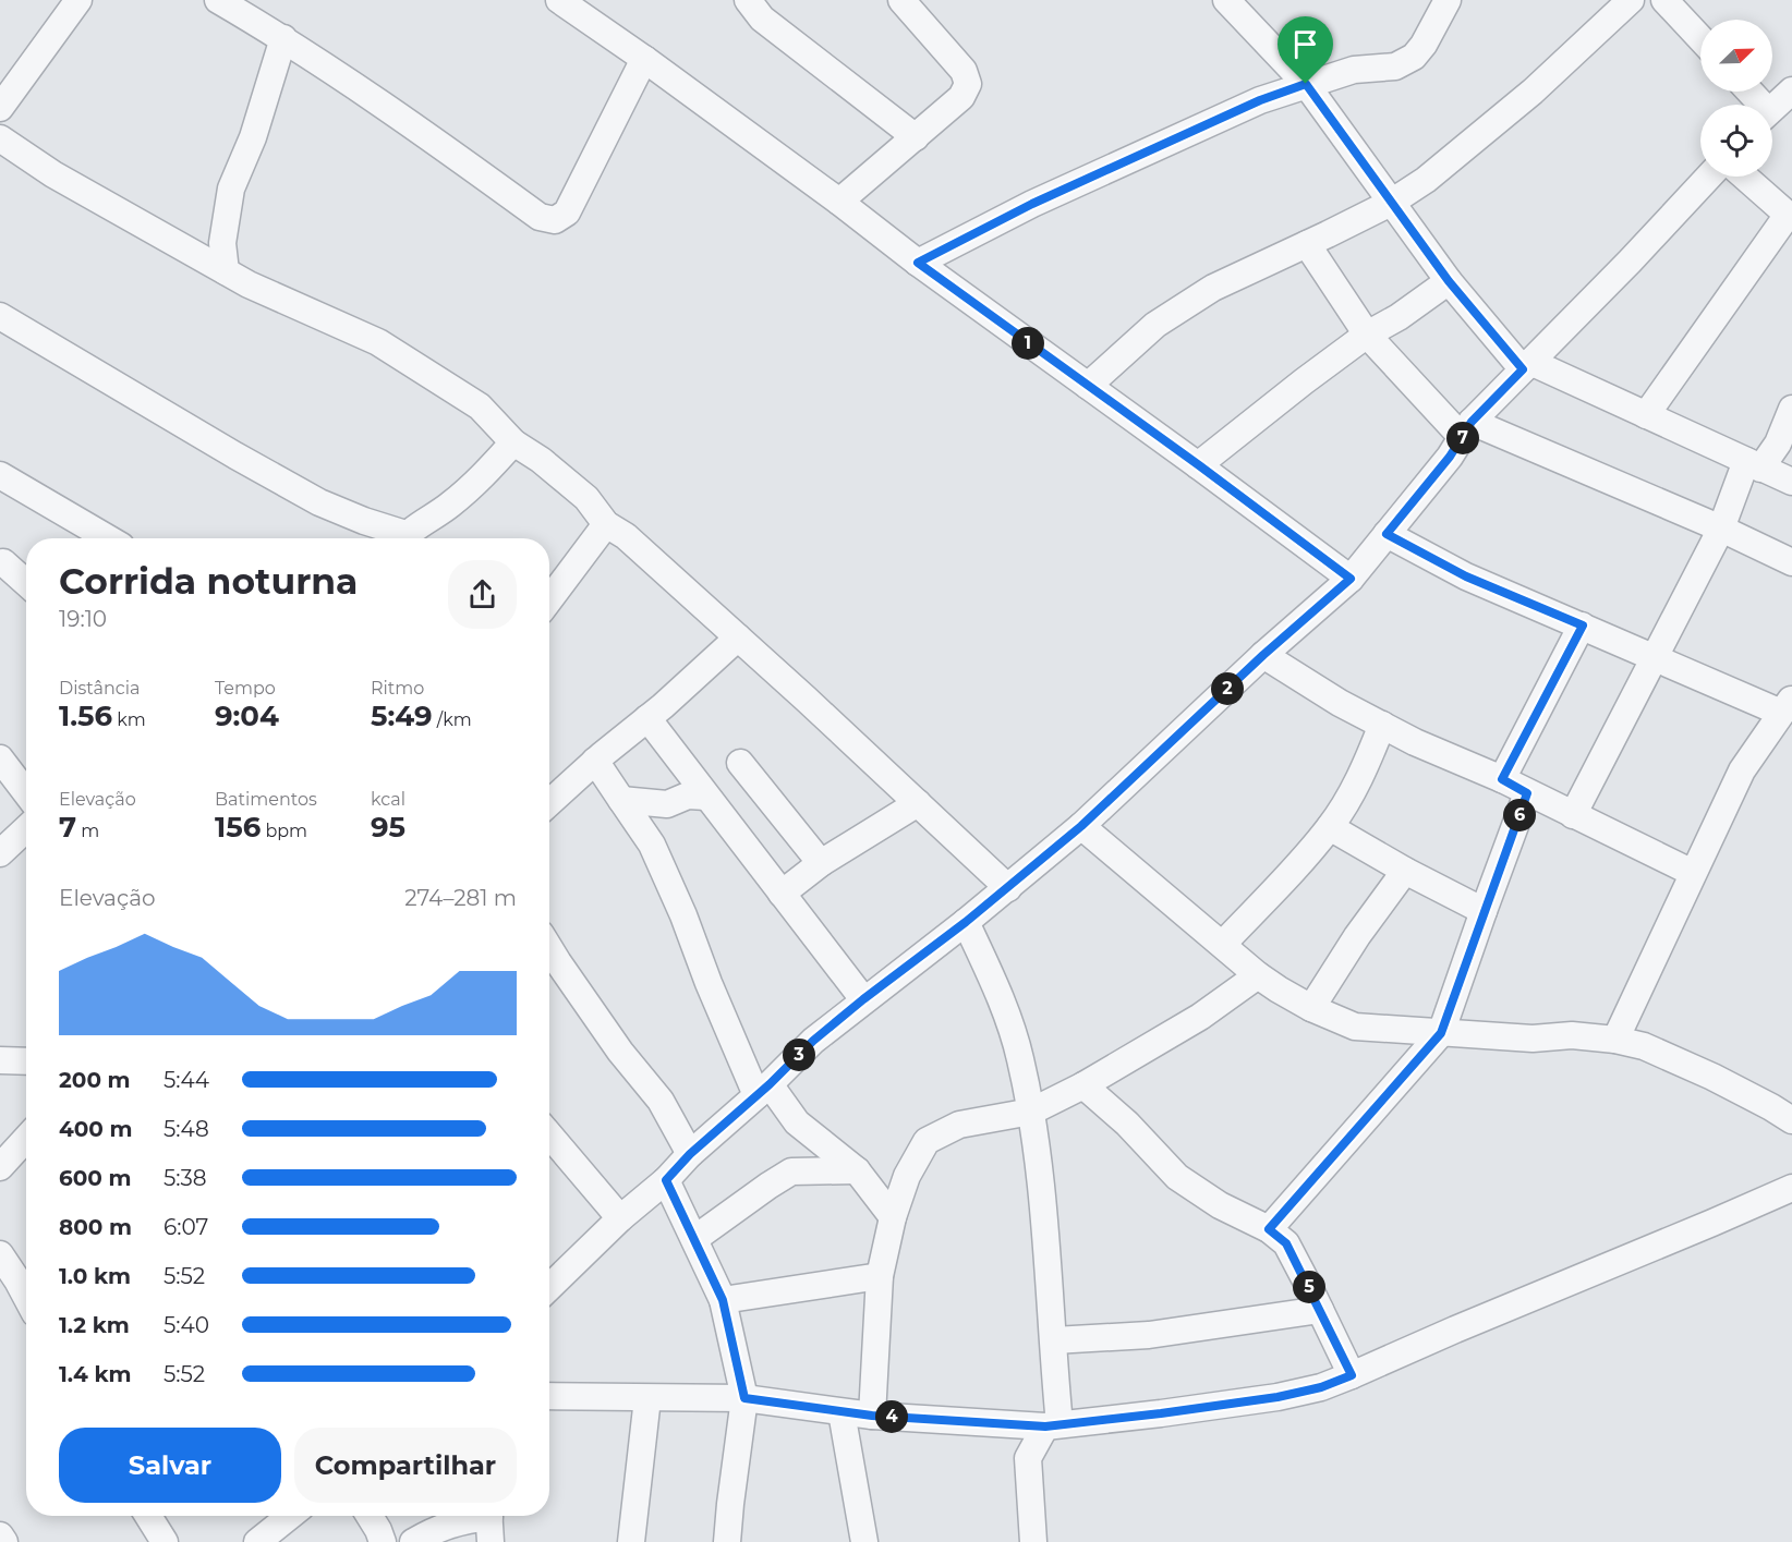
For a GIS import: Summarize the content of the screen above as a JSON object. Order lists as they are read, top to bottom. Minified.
{"north":"top right","page":{"pins":["1","7","2","6","3","5","4"],"heading":["Corrida noturna","19:10"],"stats":[["Distância","1.56 km"],["Tempo","9:04"],["Ritmo","5:49 /km"],["Elevação","7 m"],["Batimentos","156 bpm"],["kcal","95"]],"chart":["Elevação","274–281 m"],"list":[{"name":"200 m","note":"5:44"},{"name":"400 m","note":"5:48"},{"name":"600 m","note":"5:38"},{"name":"800 m","note":"6:07"},{"name":"1.0 km","note":"5:52"},{"name":"1.2 km","note":"5:40"},{"name":"1.4 km","note":"5:52"}],"buttons":["Salvar","Compartilhar"]}}
